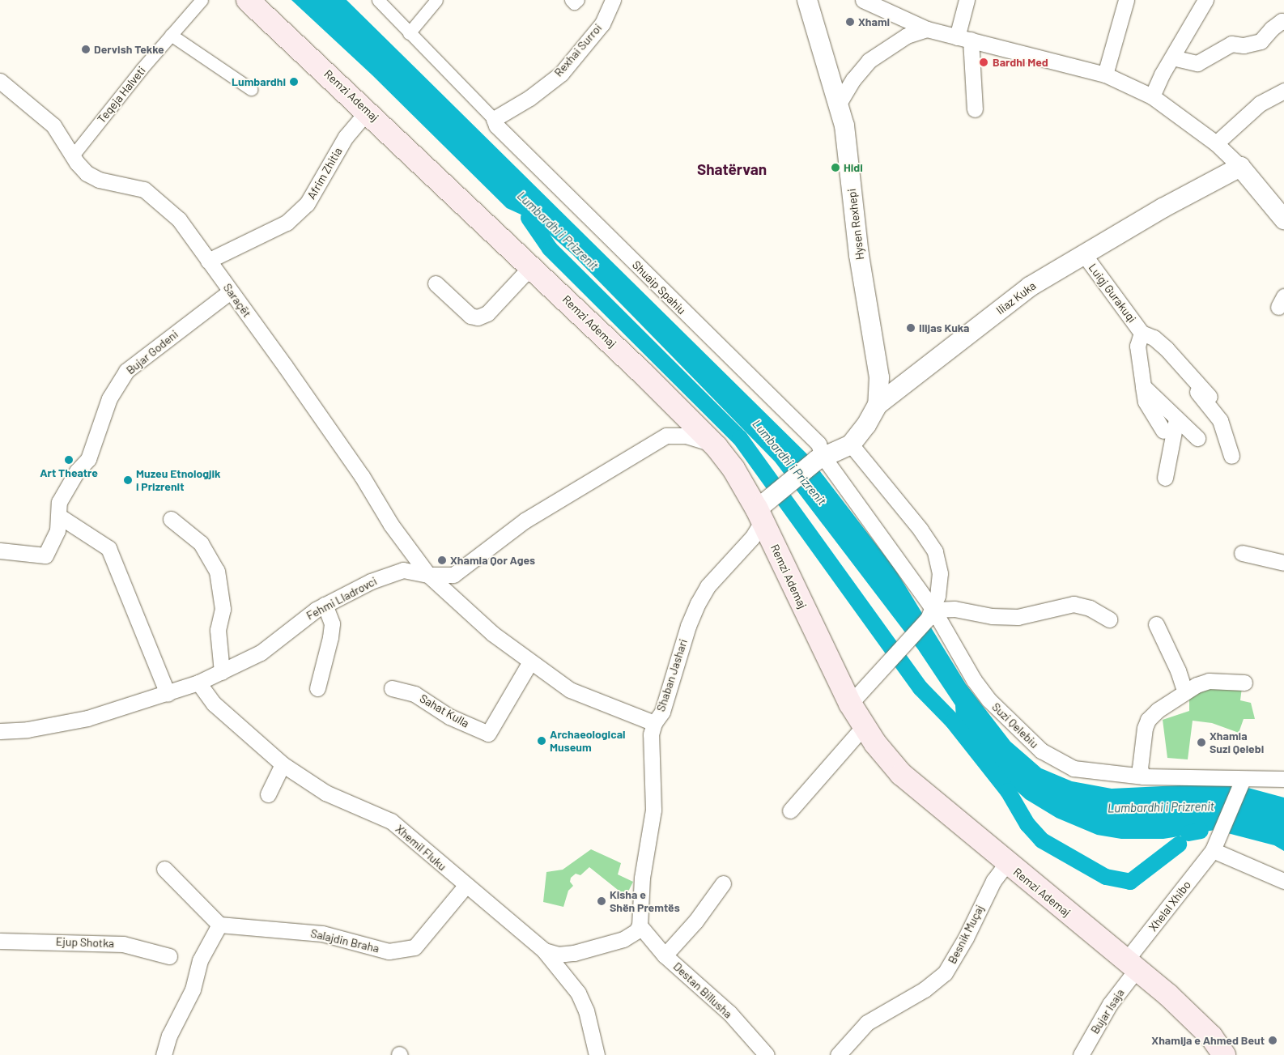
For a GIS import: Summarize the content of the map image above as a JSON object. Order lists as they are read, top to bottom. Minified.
{"streets":{"main road":["Remzi Ademaj"],"street":["Rexhai Surroi","Teqeja Halveti","Afrim Zhitia","Hysen Rexhepi","Shuaip Spahiu","Luigj Gurakuqi","Iliaz Kuka","Saraçët","Bujar Godeni","Fehmi Lladrovci","Shaban Jashari","Sahat Kulla","Suzi Qelebiu","Xhemil Fluku","Xhelal Xhibo","Besnik Muçaj","Salajdin Braha","Ejup Shotka","Destan Billusha","Bujar Isaja"]},"crossings":[["Rexhai Surroi","Shuaip Spahiu"],["Teqeja Halveti","Saraçët"],["Remzi Ademaj","Afrim Zhitia"],["Remzi Ademaj","Fehmi Lladrovci"],["Remzi Ademaj","Shaban Jashari"],["Remzi Ademaj","Xhelal Xhibo"],["Remzi Ademaj","Besnik Muçaj"],["Remzi Ademaj","Bujar Isaja"],["Afrim Zhitia","Saraçët"],["Hysen Rexhepi","Iliaz Kuka"],["Shuaip Spahiu","Iliaz Kuka"],["Shuaip Spahiu","Suzi Qelebiu"],["Luigj Gurakuqi","Iliaz Kuka"],["Iliaz Kuka","Suzi Qelebiu"],["Saraçët","Bujar Godeni"],["Saraçët","Fehmi Lladrovci"],["Fehmi Lladrovci","Xhemil Fluku"],["Shaban Jashari","Destan Billusha"],["Suzi Qelebiu","Xhelal Xhibo"],["Xhemil Fluku","Salajdin Braha"],["Xhelal Xhibo","Bujar Isaja"]],"districts":["Shatërvan"],"water":["Lumbardhi i Prizrenit"],"places":["Xhami","Dervish Tekke","Bardhi Med","Lumbardhi","Hidi","Ilijas Kuka","Art Theatre","Muzeu Etnologjik i Prizrenit","Xhamia Qor Ages","Archaeological Museum","Xhamia Suzi Qelebi","Kisha e Shën Premtës","Xhamija e Ahmed Beut"]}
